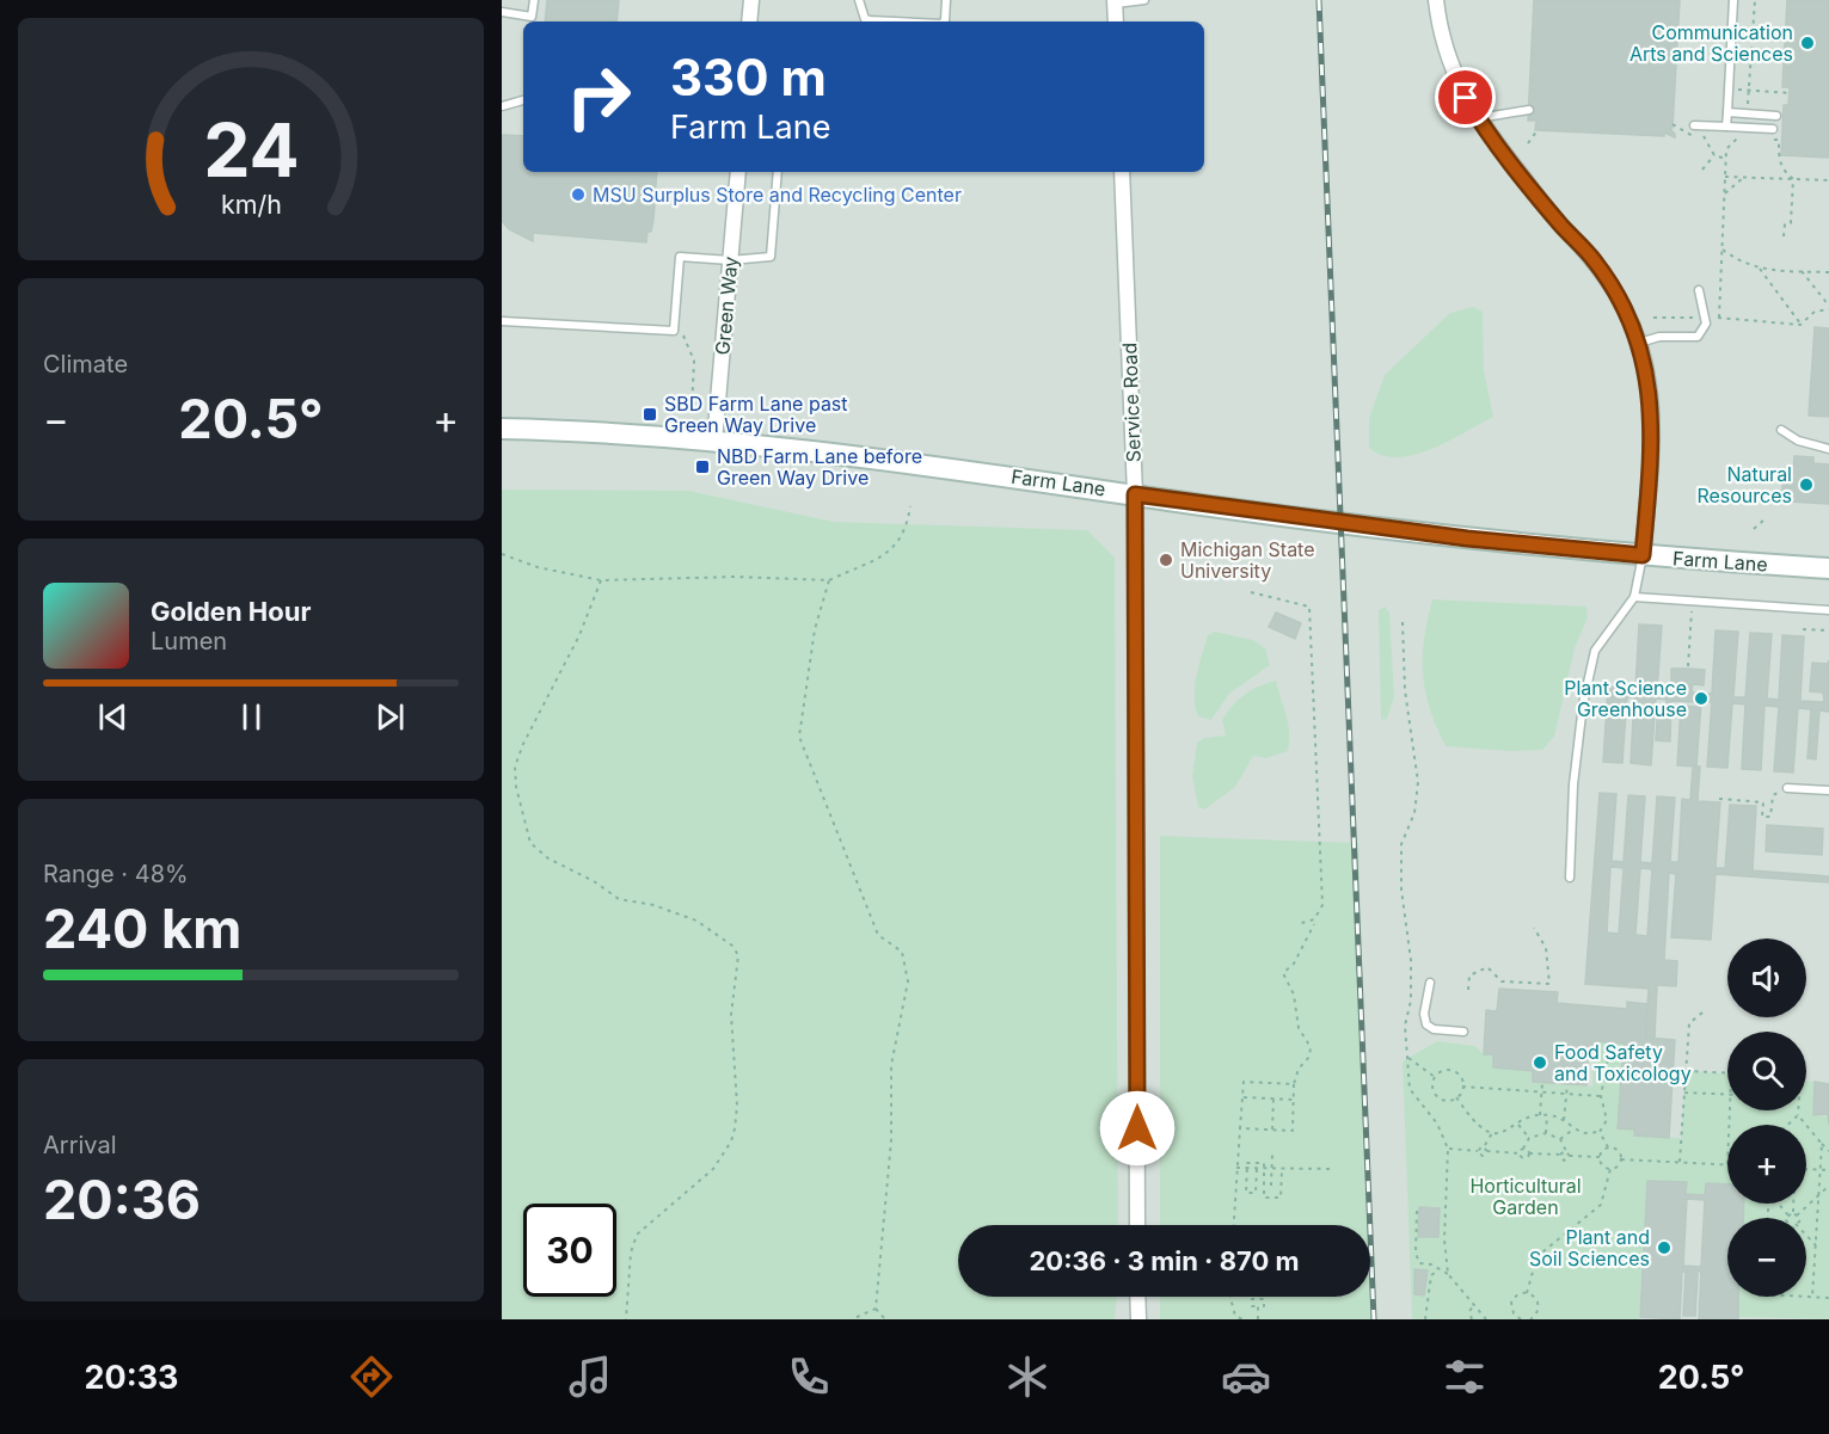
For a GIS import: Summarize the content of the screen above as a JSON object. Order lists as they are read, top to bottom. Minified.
{"streets":{"street":["Green Way","Service Road","Farm Lane"]},"crossings":[["Green Way","Farm Lane"],["Service Road","Farm Lane"]],"parks":["Horticultural Garden"],"places":{"other":["Communication Arts and Sciences","MSU Surplus Store and Recycling Center","Natural Resources","Michigan State University","Plant Science Greenhouse","Food Safety and Toxicology","Plant and Soil Sciences"],"transit":["SBD Farm Lane past Green Way Drive","NBD Farm Lane before Green Way Drive"]},"page":{"turn":["330 m","Farm Lane"],"tile":["Climate",["Range · 48%","240 km"],["Arrival","20:36"]],"heat":["−","20.5°","+"],"song":["Golden Hour","Lumen"],"map_buttons":["+","−"],"limit":"30","trip":"20:36 · 3 min · 870 m","tabs":["20:33","20.5°"],"gauge":["24","km/h"]}}
